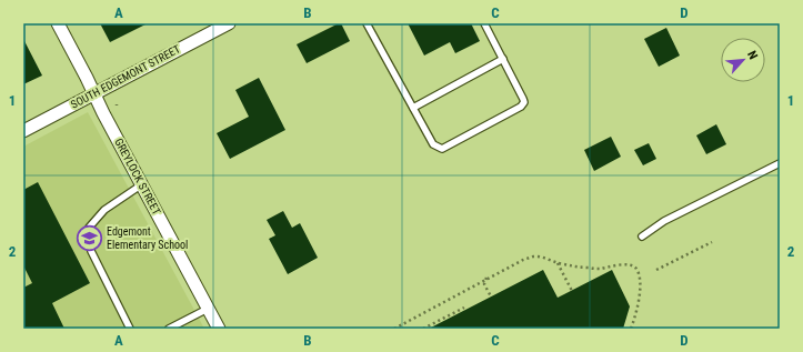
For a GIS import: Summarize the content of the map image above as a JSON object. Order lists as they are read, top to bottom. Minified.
{"streets":{"street":["SOUTH EDGEMONT STREET","GREYLOCK STREET"]},"crossings":[["SOUTH EDGEMONT STREET","GREYLOCK STREET"]],"places":{"school or university":["Edgemont Elementary School"]},"north":"top right","grid":{"columns":["A","B","C","D"],"rows":["1","2"]}}
